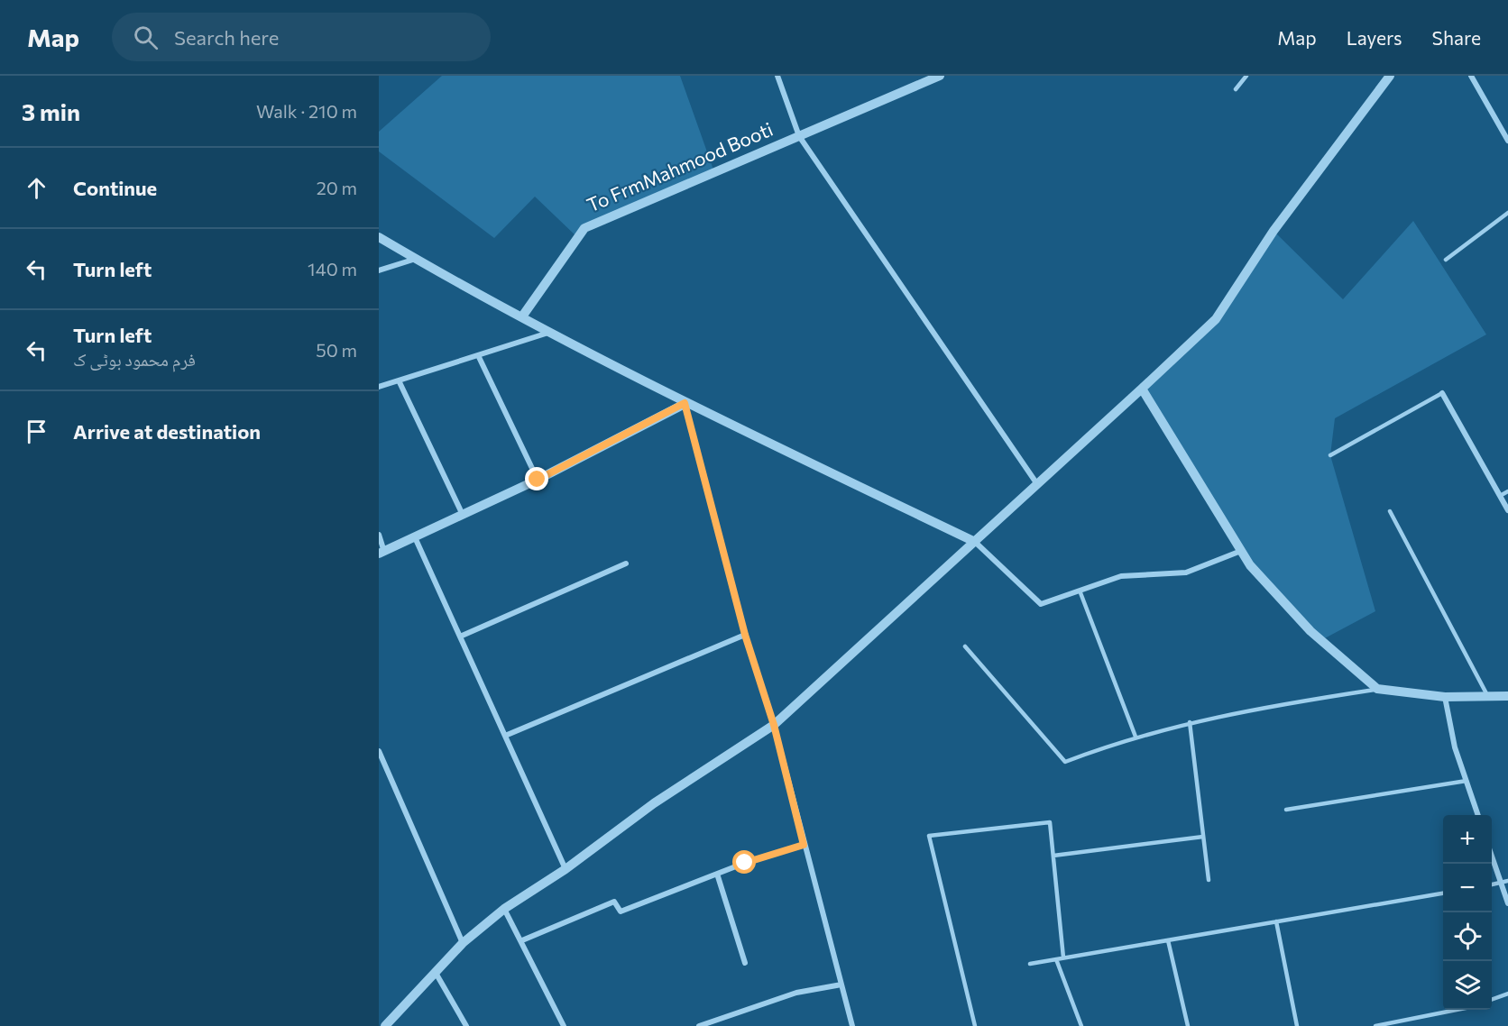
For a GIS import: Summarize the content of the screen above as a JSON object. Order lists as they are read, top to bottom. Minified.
{"streets":{"street":["To FrmMahmood Booti"]},"page":{"header":"Map","search":"Search here","nav":["Map","Layers","Share"],"heading":["3 min","Walk · 210 m"],"list":[["Continue","20 m"],["Turn left","140 m"],["Turn left","فرم محمود بوٹی ک","50 m"],"Arrive at destination"],"map_buttons":["+","−"]}}
